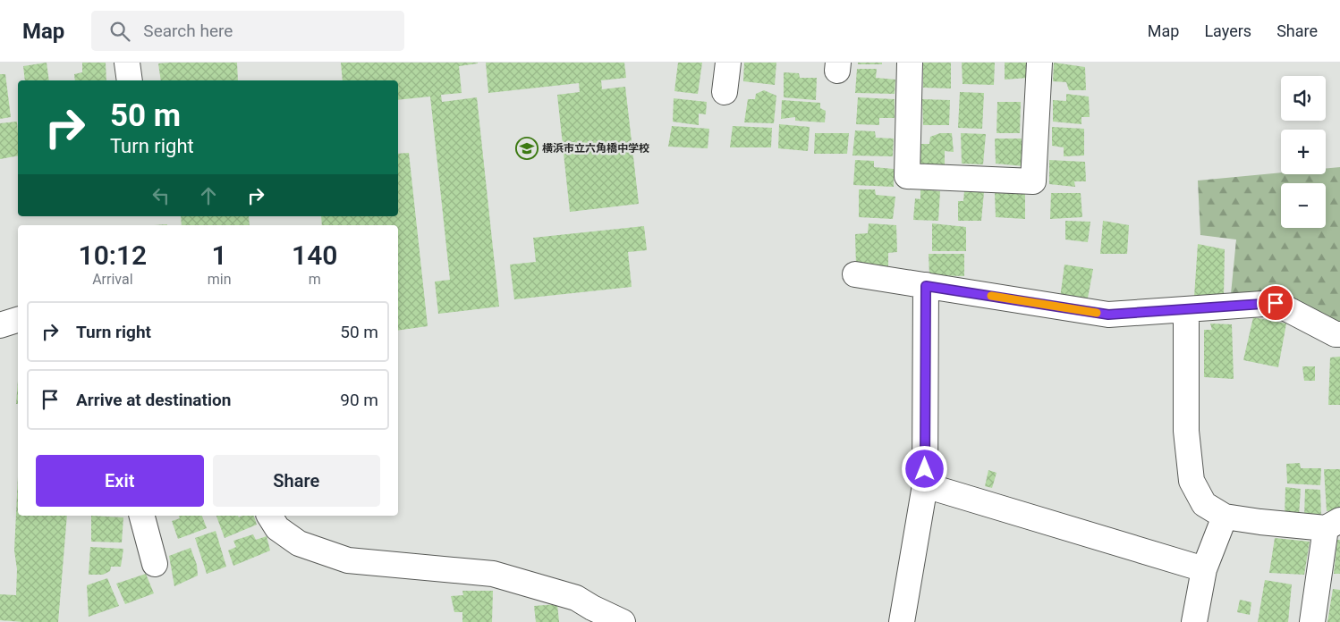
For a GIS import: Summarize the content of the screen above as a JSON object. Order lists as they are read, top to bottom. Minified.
{"places":{"school or university":["横浜市立六角橋中学校"]},"page":{"header":"Map","search":"Search here","nav":["Map","Layers","Share"],"map_buttons":["+","−"],"turn":["50 m","Turn right"],"eta":["10:12","Arrival","1","min","140","m"],"list":[{"name":"Turn right","value":"50 m"},{"name":"Arrive at destination","value":"90 m"}],"buttons":["Exit","Share"]}}
